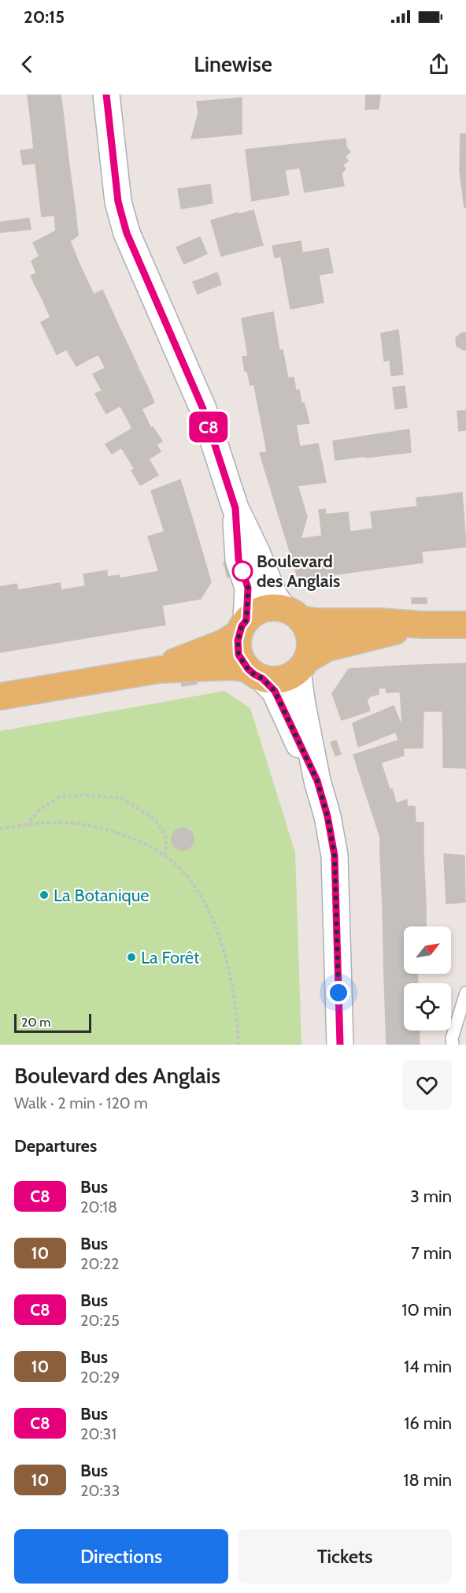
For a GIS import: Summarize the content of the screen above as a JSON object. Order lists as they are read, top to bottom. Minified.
{"places":["Boulevard des Anglais","La Botanique","La Forêt"],"lines":["bus line C8"],"scale_bar":"20 m","north":"top right","page":{"status":"20:15","header":"Linewise","on_map":"C8","scale":"20 m","heading":[["Boulevard des Anglais","Walk · 2 min · 120 m"],"Departures"],"list":[{"mark":"C8","name":"Bus","note":"20:18","value":"3 min"},{"mark":"10","name":"Bus","note":"20:22","value":"7 min"},{"mark":"C8","name":"Bus","note":"20:25","value":"10 min"},{"mark":"10","name":"Bus","note":"20:29","value":"14 min"},{"mark":"C8","name":"Bus","note":"20:31","value":"16 min"},{"mark":"10","name":"Bus","note":"20:33","value":"18 min"}],"buttons":["Directions","Tickets"]}}
